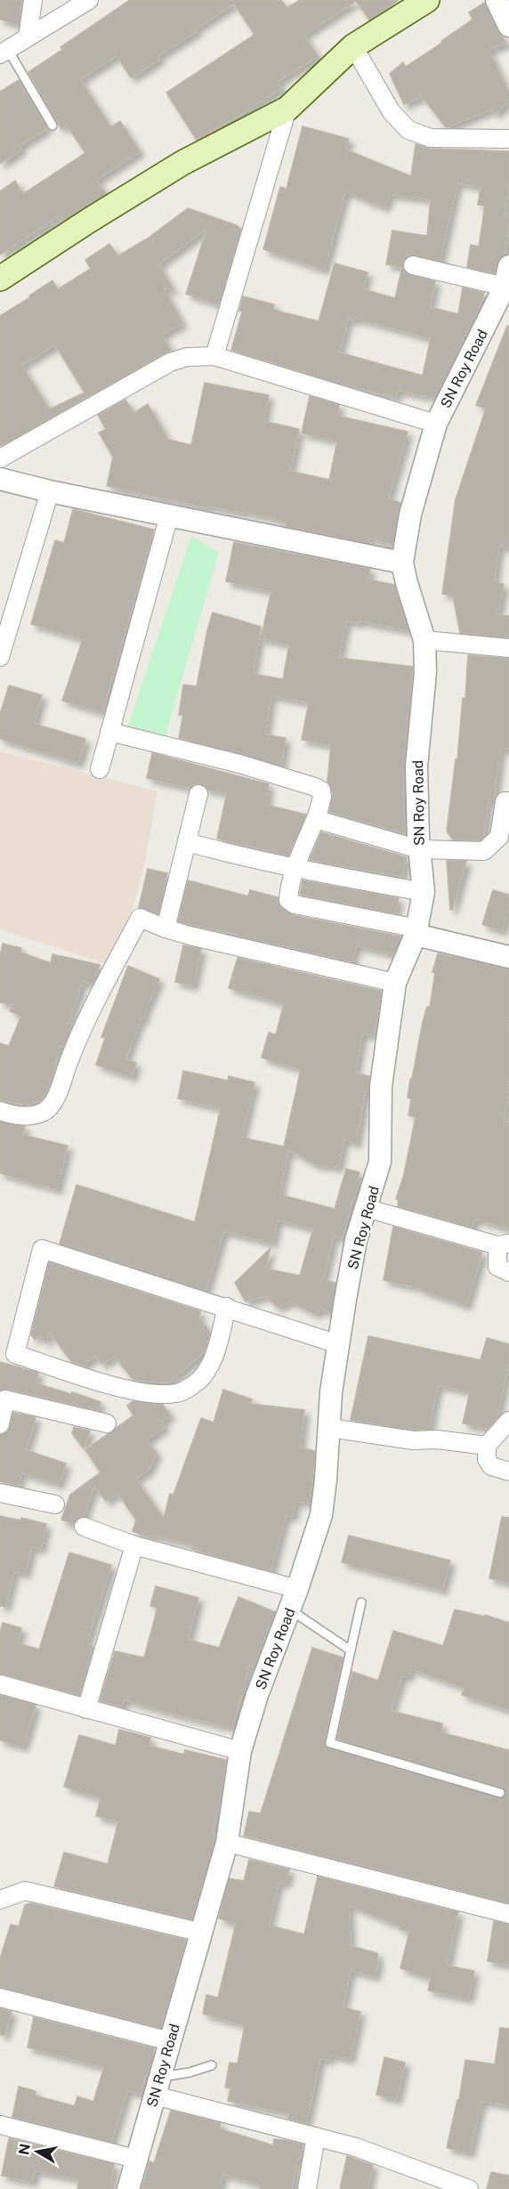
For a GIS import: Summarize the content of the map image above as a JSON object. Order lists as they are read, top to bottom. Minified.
{"streets":{"street":["SN Roy Road"]},"north":"left"}
